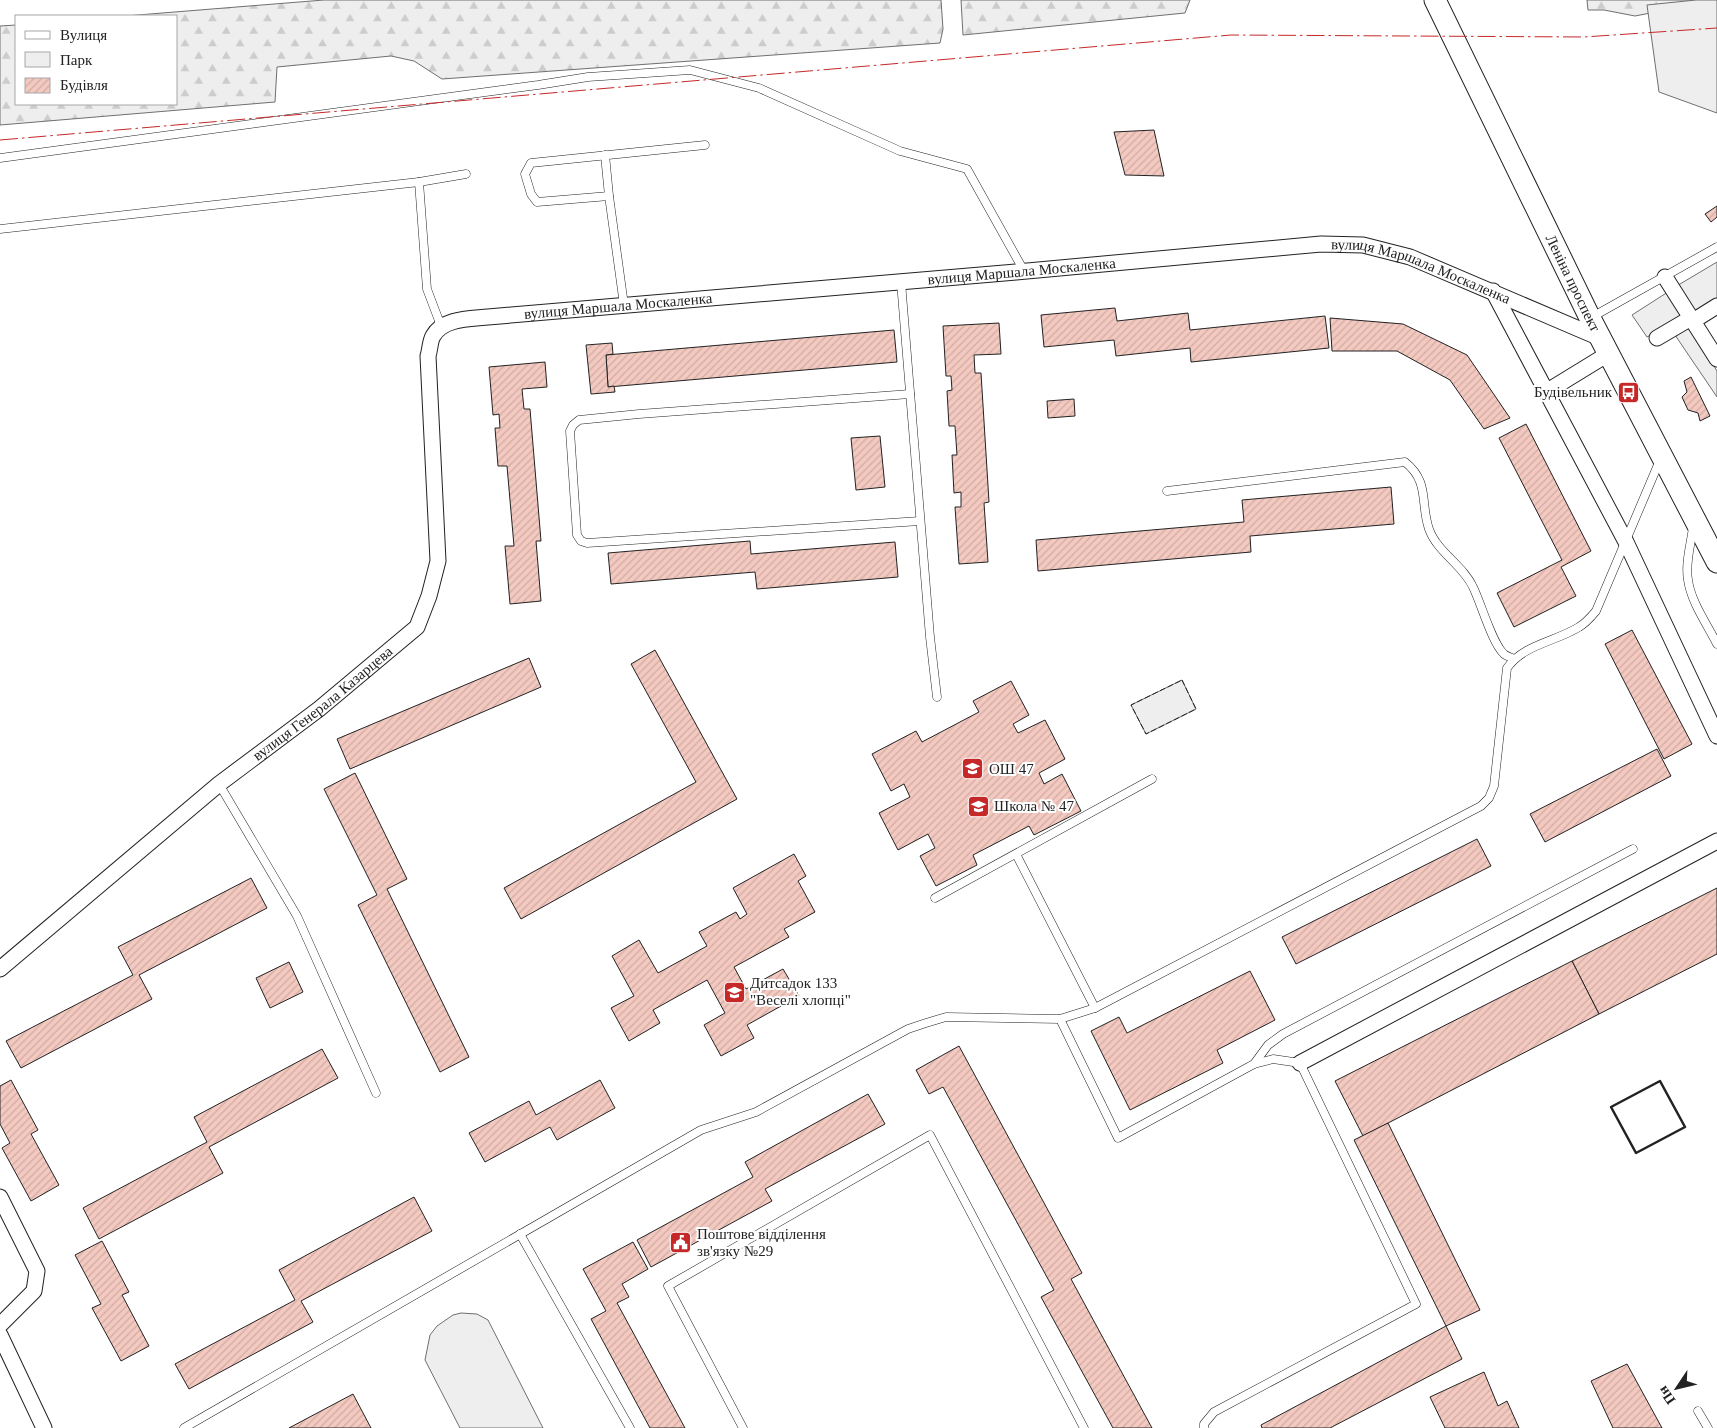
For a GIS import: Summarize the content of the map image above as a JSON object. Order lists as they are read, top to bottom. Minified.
{"streets":{"main road":["Леніна проспект"],"street":["вулиця Маршала Москаленка","вулиця Генерала Казарцева"]},"crossings":[["вулиця Маршала Москаленка","Леніна проспект"],["вулиця Маршала Москаленка","вулиця Генерала Казарцева"]],"places":{"bus stop":["Будівельник"],"school or university":["ОШ 47","Школа № 47","Дитсадок 133 \"Веселі хлопці\""],"public building":["Поштове відділення зв'язку №29"]},"legend":["Вулиця","Парк","Будівля"],"north":"bottom left"}
